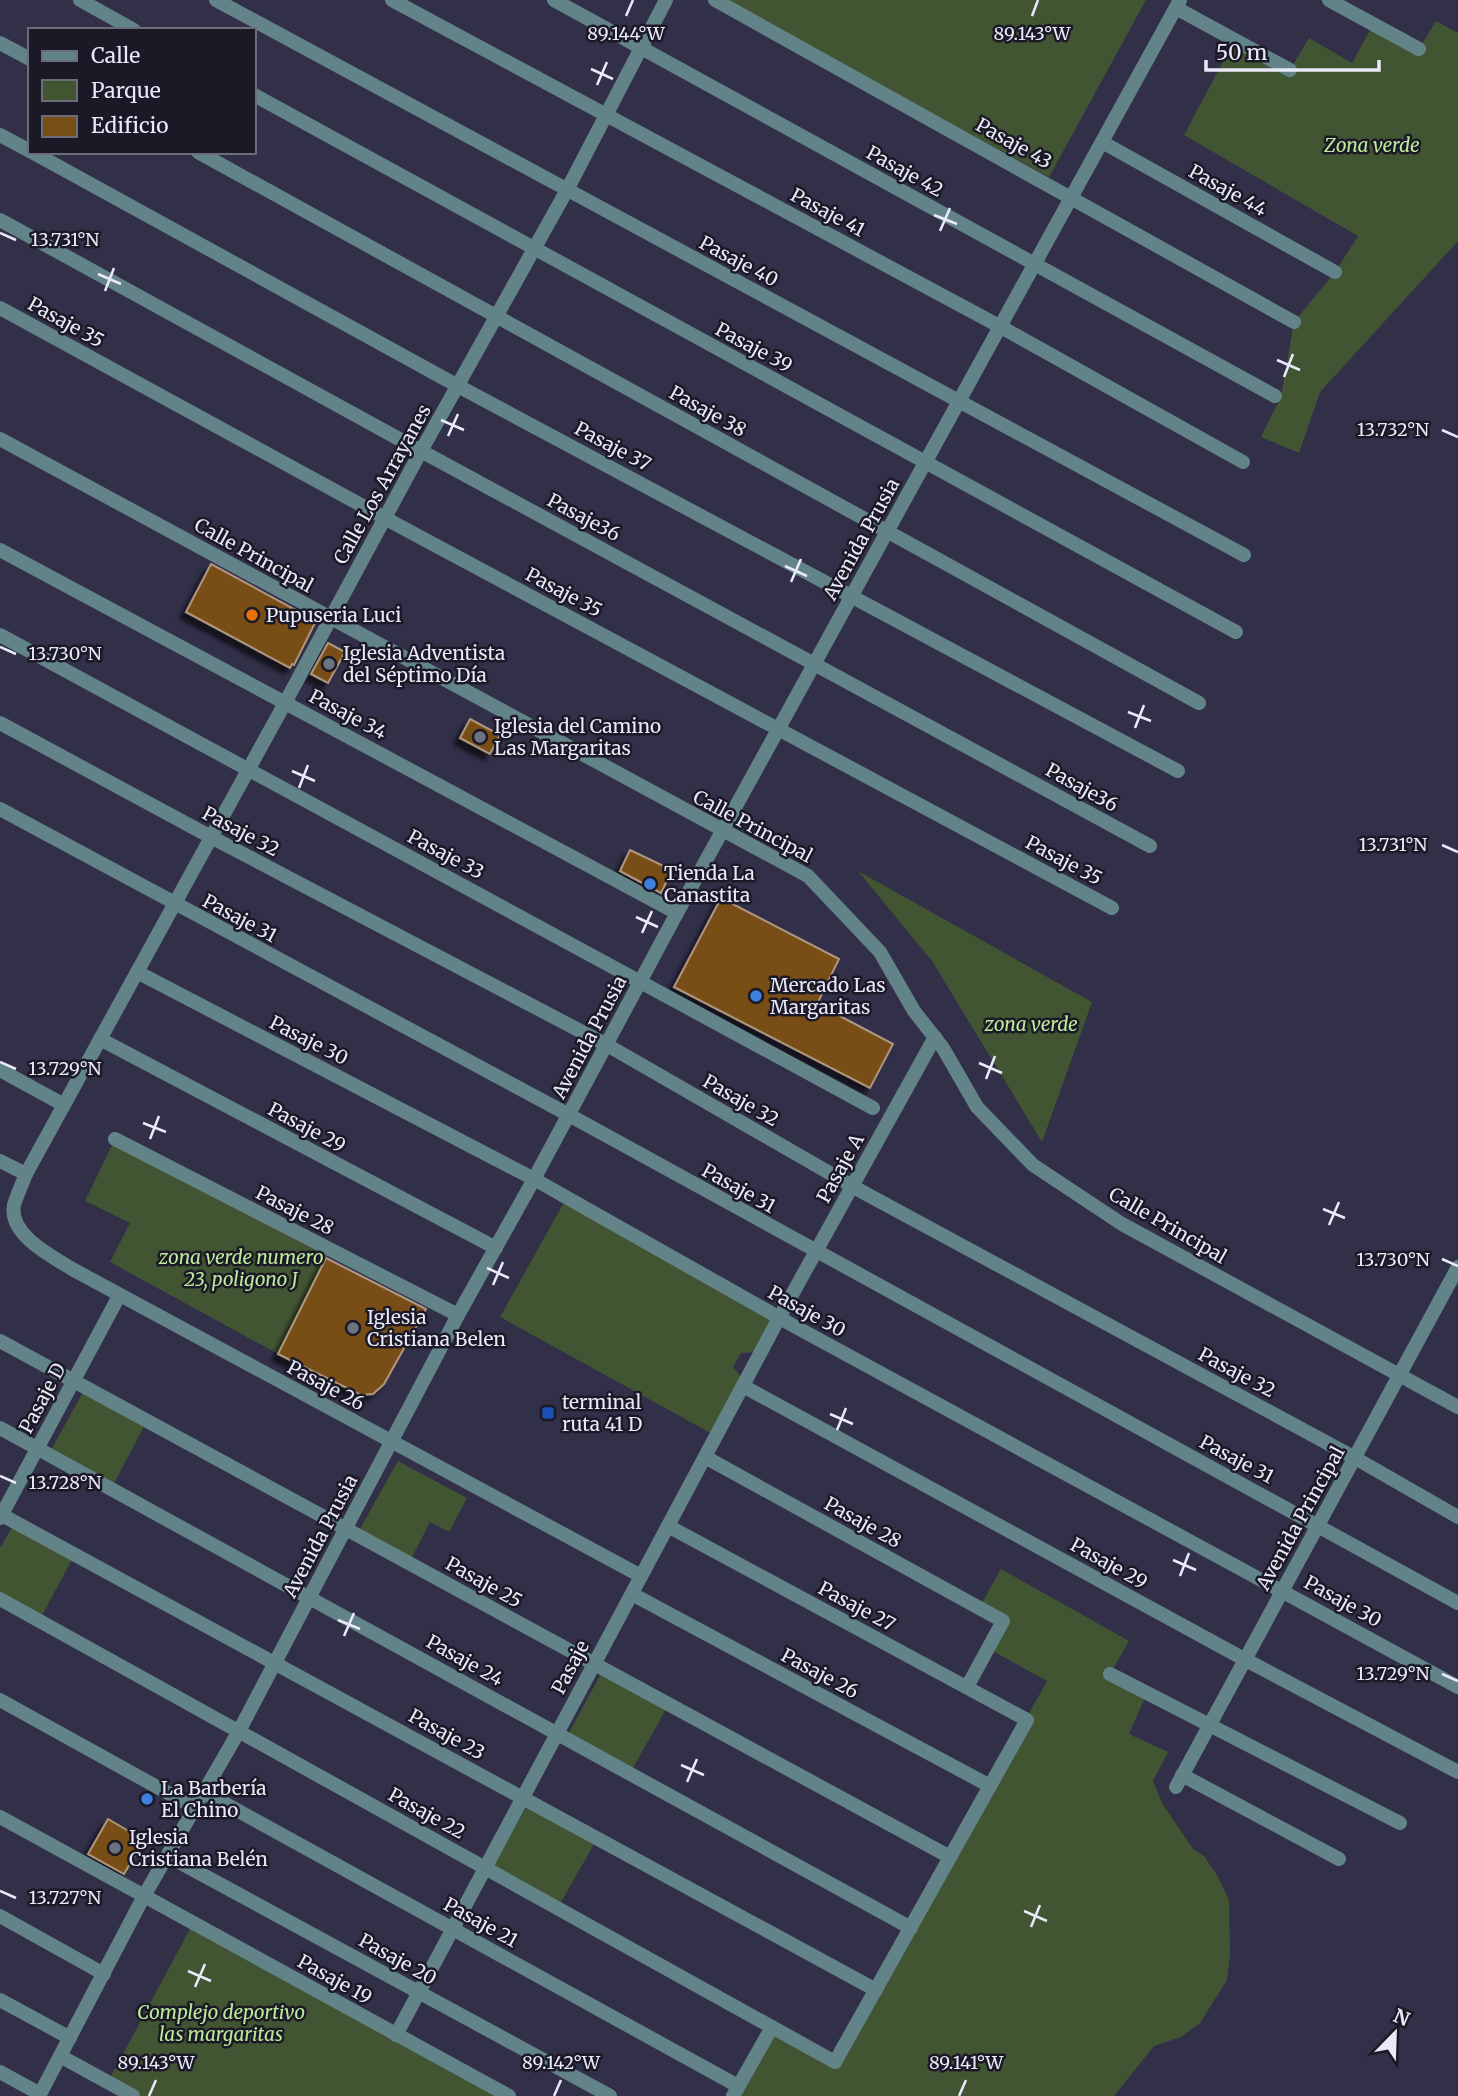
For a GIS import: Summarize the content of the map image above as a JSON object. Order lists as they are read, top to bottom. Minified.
{"streets":{"street":["Pasaje 43","Pasaje 42","Pasaje 44","Pasaje 41","Pasaje 40","Pasaje 35","Pasaje 39","Pasaje 38","Pasaje 37","Calle Los Arrayanes","Pasaje36","Avenida Prusia","Calle Principal","Pasaje 34","Pasaje 32","Pasaje 33","Pasaje 31","Pasaje 30","Pasaje 29","Pasaje A","Pasaje 28","Pasaje 26","Pasaje D","Avenida Principal","Pasaje 25","Pasaje 27","Pasaje 24","Pasaje","Pasaje 23","Pasaje 22","Pasaje 21","Pasaje 20","Pasaje 19"]},"crossings":[["Pasaje 43","Avenida Prusia"],["Pasaje 42","Calle Los Arrayanes"],["Pasaje 42","Avenida Prusia"],["Pasaje 44","Avenida Prusia"],["Pasaje 41","Calle Los Arrayanes"],["Pasaje 41","Avenida Prusia"],["Pasaje 40","Calle Los Arrayanes"],["Pasaje 40","Avenida Prusia"],["Pasaje 35","Calle Los Arrayanes"],["Pasaje 35","Avenida Prusia"],["Pasaje 39","Calle Los Arrayanes"],["Pasaje 39","Avenida Prusia"],["Pasaje 38","Calle Los Arrayanes"],["Pasaje 38","Avenida Prusia"],["Pasaje 37","Calle Los Arrayanes"],["Pasaje 37","Avenida Prusia"],["Calle Los Arrayanes","Pasaje36"],["Calle Los Arrayanes","Calle Principal"],["Calle Los Arrayanes","Pasaje 34"],["Calle Los Arrayanes","Pasaje 32"],["Calle Los Arrayanes","Pasaje 33"],["Calle Los Arrayanes","Pasaje 31"],["Calle Los Arrayanes","Pasaje 30"],["Calle Los Arrayanes","Pasaje 29"],["Calle Los Arrayanes","Pasaje 26"],["Pasaje36","Avenida Prusia"],["Avenida Prusia","Calle Principal"],["Avenida Prusia","Pasaje 34"],["Avenida Prusia","Pasaje 32"],["Avenida Prusia","Pasaje 33"],["Avenida Prusia","Pasaje 31"],["Avenida Prusia","Pasaje 30"],["Avenida Prusia","Pasaje 29"],["Avenida Prusia","Pasaje 28"],["Avenida Prusia","Pasaje 26"],["Avenida Prusia","Pasaje 25"],["Avenida Prusia","Pasaje 24"],["Avenida Prusia","Pasaje 23"],["Avenida Prusia","Pasaje 22"],["Avenida Prusia","Pasaje 21"],["Avenida Prusia","Pasaje 20"],["Avenida Prusia","Pasaje 19"],["Calle Principal","Pasaje A"],["Calle Principal","Avenida Principal"],["Pasaje 32","Pasaje A"],["Pasaje 32","Avenida Principal"],["Pasaje 31","Pasaje A"],["Pasaje 31","Avenida Principal"],["Pasaje 30","Pasaje A"],["Pasaje 30","Avenida Principal"],["Pasaje 30","Pasaje"],["Pasaje 29","Avenida Principal"],["Pasaje 29","Pasaje"],["Pasaje A","Pasaje"],["Pasaje 28","Pasaje 27"],["Pasaje 28","Pasaje"],["Pasaje 26","Pasaje D"],["Pasaje 26","Pasaje 27"],["Pasaje 26","Pasaje"],["Pasaje D","Pasaje 25"],["Pasaje D","Pasaje 24"],["Pasaje D","Pasaje 23"],["Pasaje 25","Pasaje"],["Pasaje 27","Pasaje"],["Pasaje 24","Pasaje"],["Pasaje","Pasaje 23"],["Pasaje","Pasaje 22"],["Pasaje","Pasaje 21"],["Pasaje","Pasaje 20"],["Pasaje","Pasaje 19"],["Pasaje 23","Pasaje 22"]],"parks":["Zona verde","zona verde","zona verde numero 23, poligono J","Complejo deportivo las margaritas"],"places":{"other":["Pupuseria Luci","Iglesia Adventista del Séptimo Día","Iglesia del Camino Las Margaritas","Tienda La Canastita","Mercado Las Margaritas","Iglesia Cristiana Belen","La Barbería El Chino","Iglesia Cristiana Belén"],"transit":["terminal ruta 41 D"]},"legend":["Calle","Parque","Edificio"],"scale_bar":"50 m","north":"top right","coordinates":["89.144°W","89.143°W","13.731°N","13.732°N","13.730°N","13.729°N","13.728°N","13.727°N","89.142°W","89.141°W"]}
